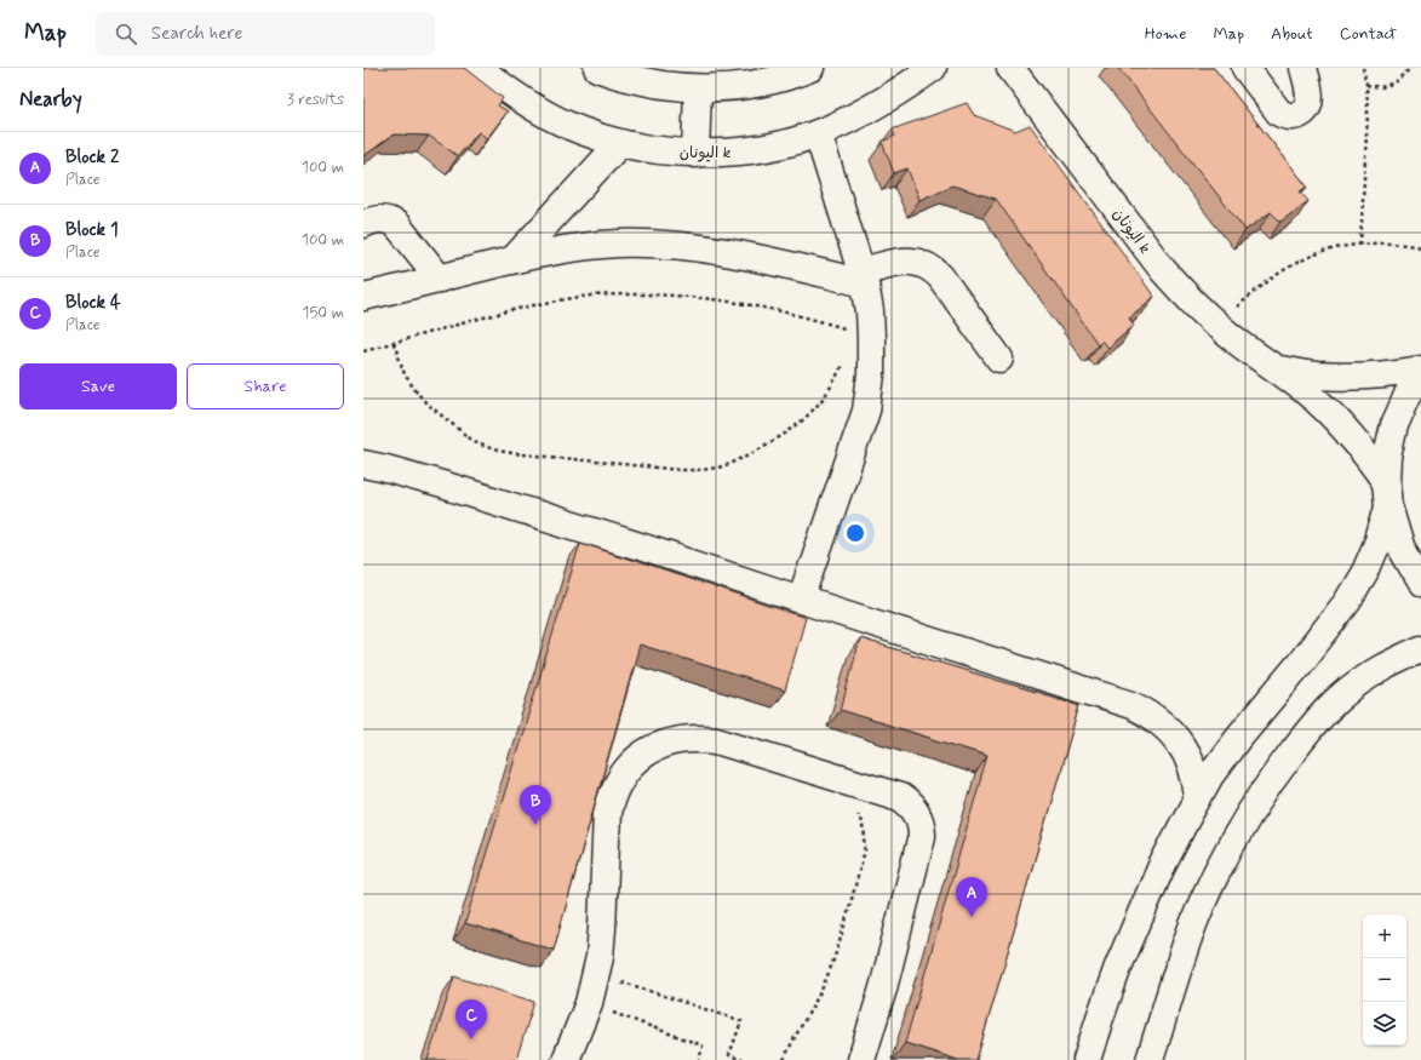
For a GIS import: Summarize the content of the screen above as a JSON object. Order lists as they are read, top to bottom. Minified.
{"streets":{"street":["اليونان k"]},"page":{"header":"Map","search":"Search here","nav":["Home","Map","About","Contact"],"heading":["Nearby","3 results"],"list":[{"mark":"A","name":"Block 2","note":"Place","value":"100 m"},{"mark":"B","name":"Block 1","note":"Place","value":"100 m"},{"mark":"C","name":"Block 4","note":"Place","value":"150 m"}],"buttons":["Save","Share"],"pins":["B","A","C"],"map_buttons":["+","−"]}}
